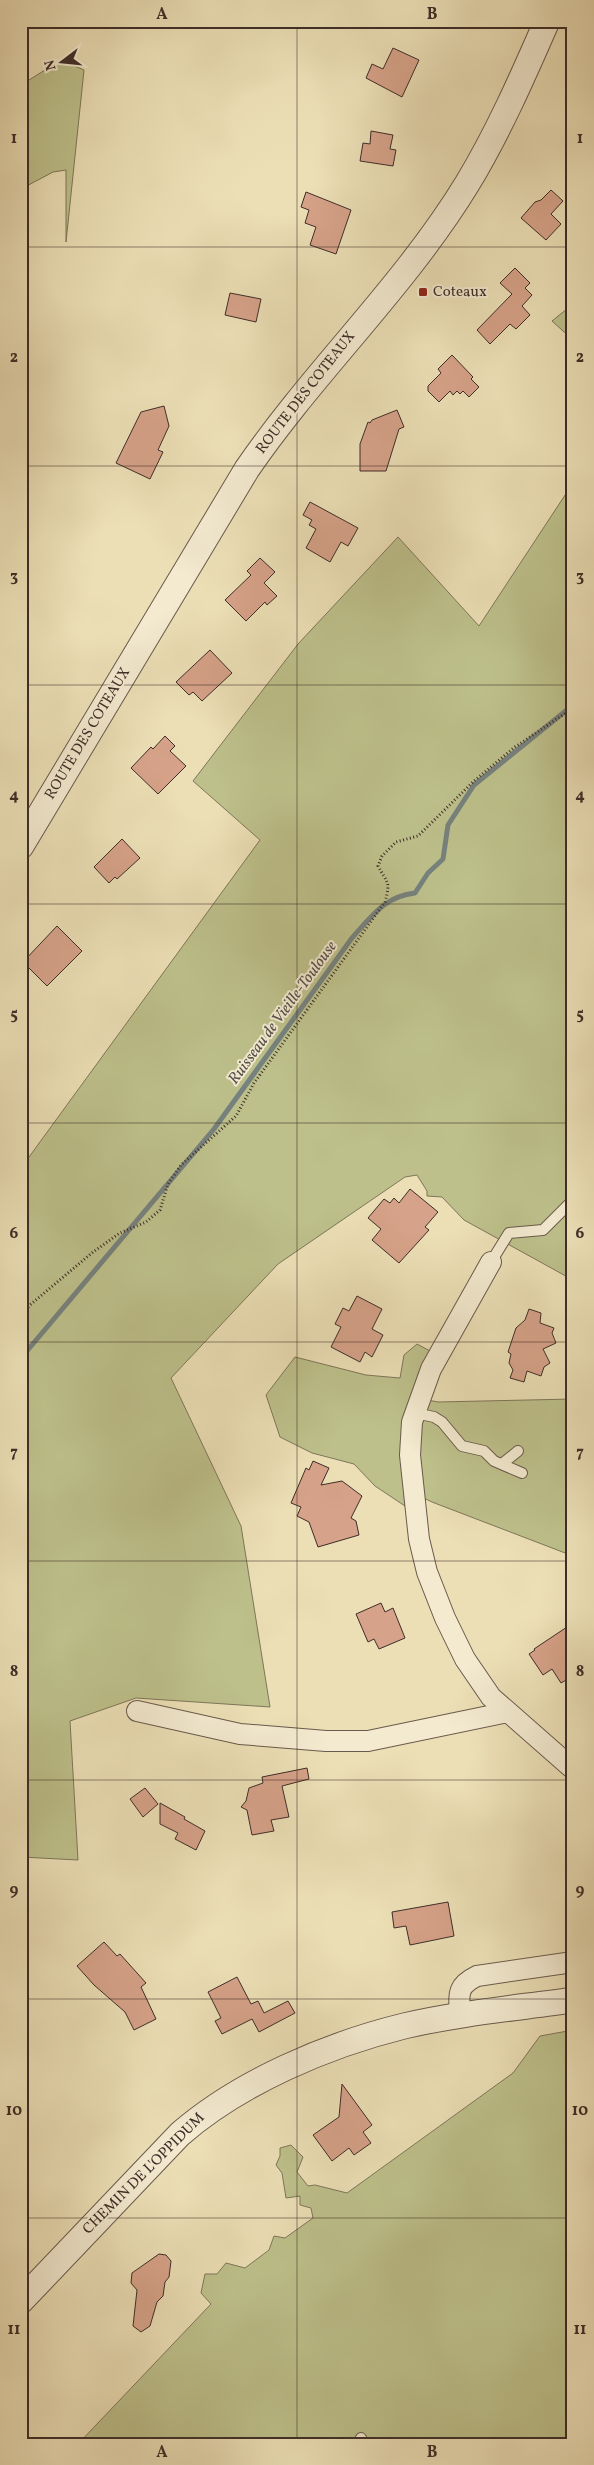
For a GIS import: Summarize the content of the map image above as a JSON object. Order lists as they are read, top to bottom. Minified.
{"streets":{"street":["ROUTE DES COTEAUX","CHEMIN DE L'OPPIDUM"]},"water":["Ruisseau de Vieille-Toulouse"],"places":{"transit":["Coteaux"]},"north":"left","grid":{"columns":["A","B"],"rows":["1","2","3","4","5","6","7","8","9","10","11"]}}
